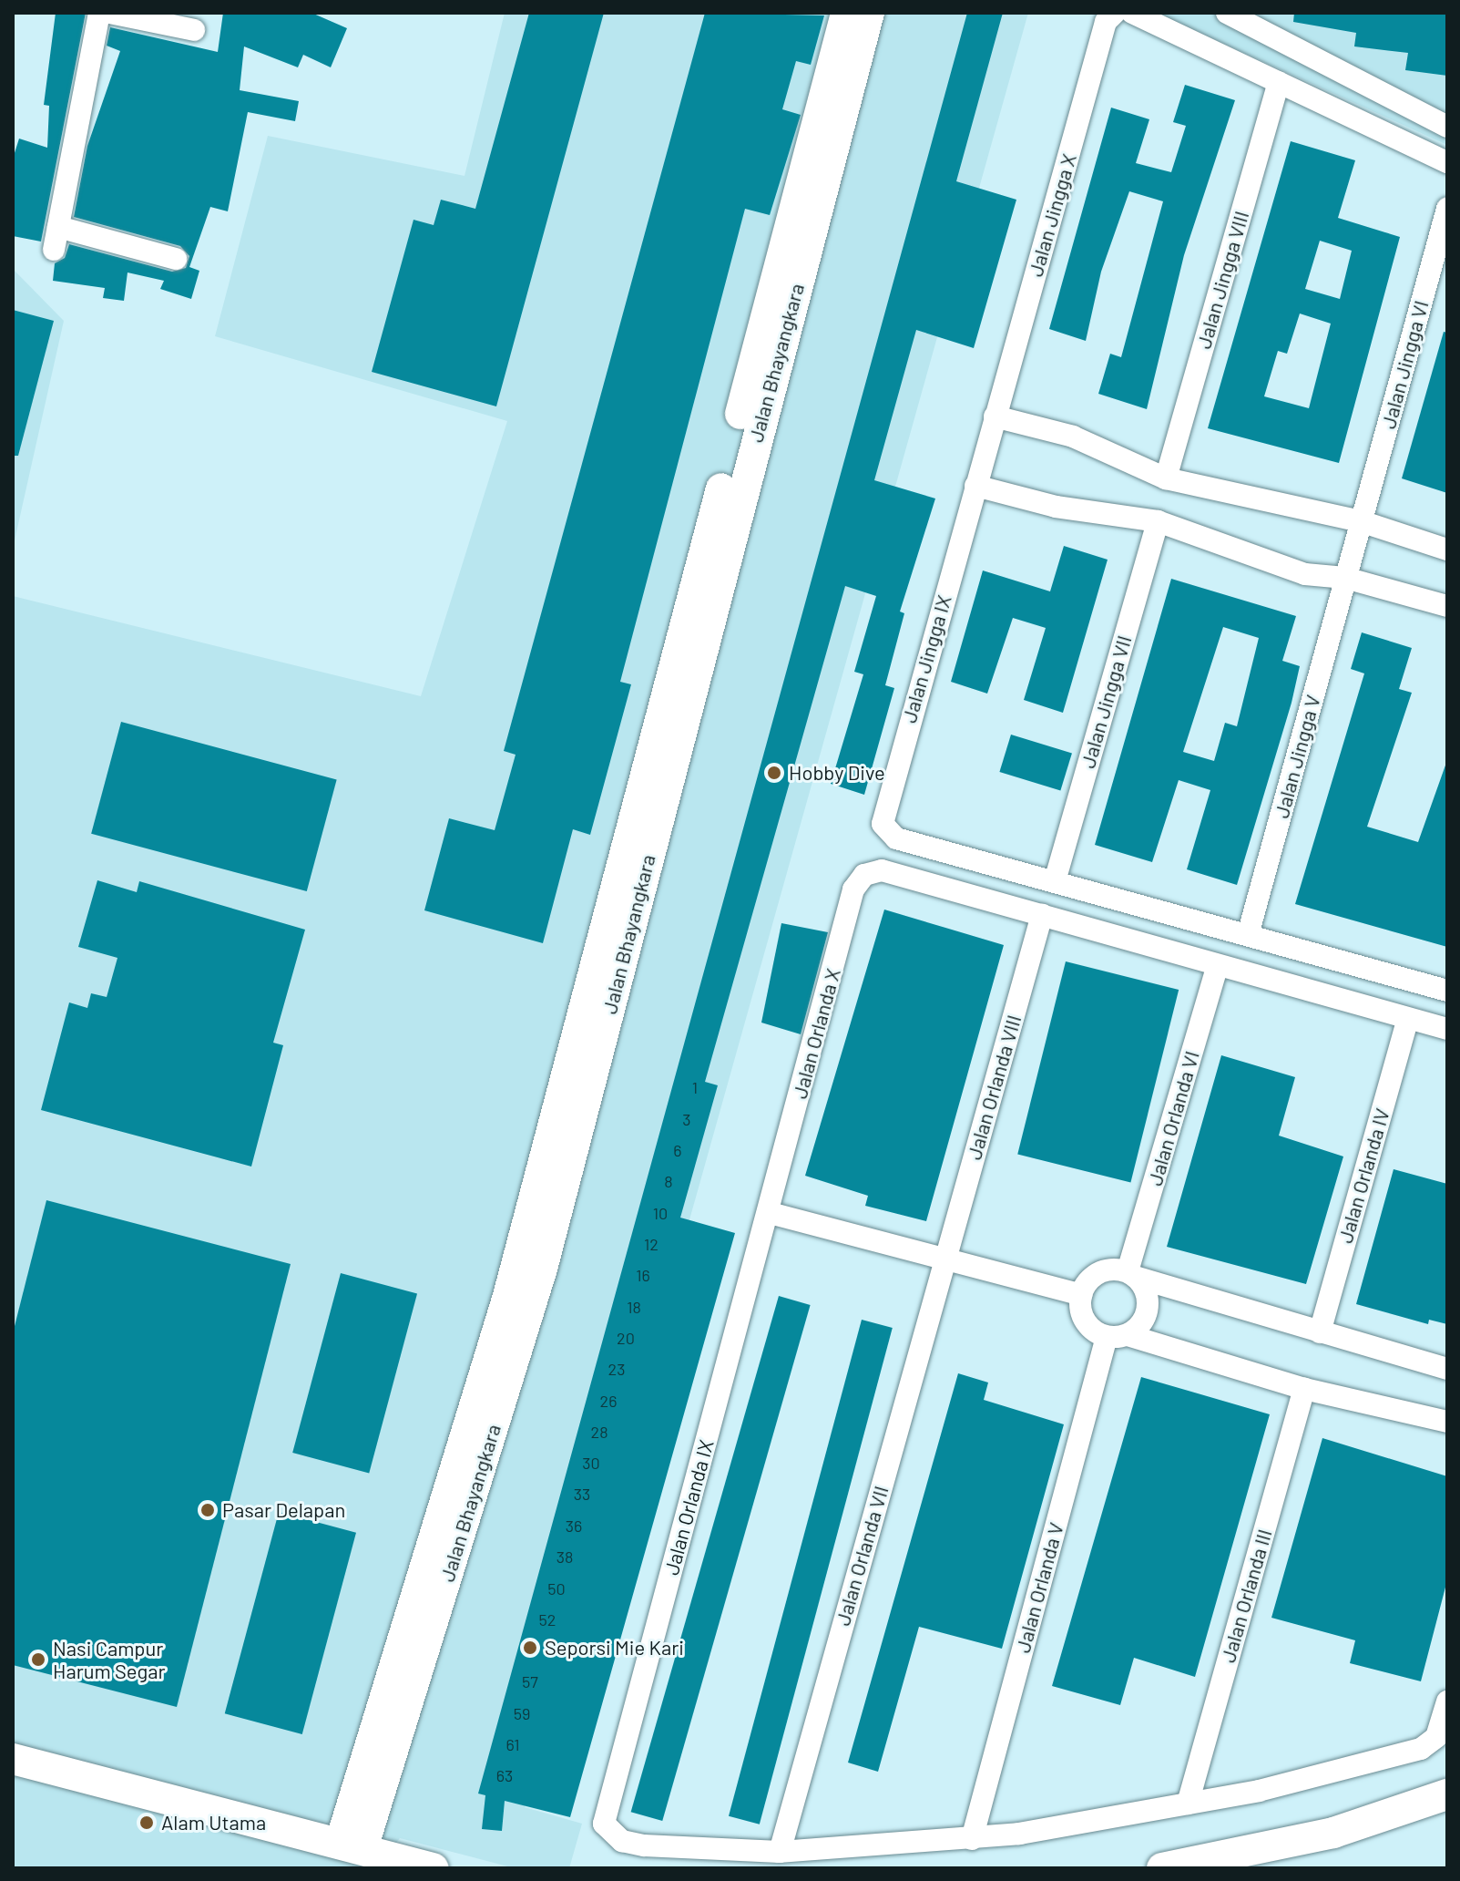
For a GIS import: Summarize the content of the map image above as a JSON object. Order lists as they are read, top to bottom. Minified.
{"streets":{"main road":["Jalan Bhayangkara"],"street":["Jalan Jingga X","Jalan Jingga VIII","Jalan Jingga VI","Jalan Jingga IX","Jalan Jingga VII","Jalan Jingga V","Jalan Orlanda X","Jalan Orlanda VIII","Jalan Orlanda VI","Jalan Orlanda IV","Jalan Orlanda IX","Jalan Orlanda VII","Jalan Orlanda V","Jalan Orlanda III"]},"crossings":[["Jalan Jingga X","Jalan Jingga IX"],["Jalan Jingga VI","Jalan Jingga V"],["Jalan Jingga IX","Jalan Jingga VII"],["Jalan Orlanda X","Jalan Orlanda VIII"],["Jalan Orlanda X","Jalan Orlanda IX"],["Jalan Orlanda VIII","Jalan Orlanda VII"],["Jalan Orlanda VI","Jalan Orlanda V"],["Jalan Orlanda IX","Jalan Orlanda VII"]],"places":["Hobby Dive","Pasar Delapan","Seporsi Mie Kari","Nasi Campur Harum Segar","Alam Utama"],"house_numbers":["1","3","6","8","10","12","16","18","20","23","26","28","30","33","36","38","50","52","57","59","61","63"]}
